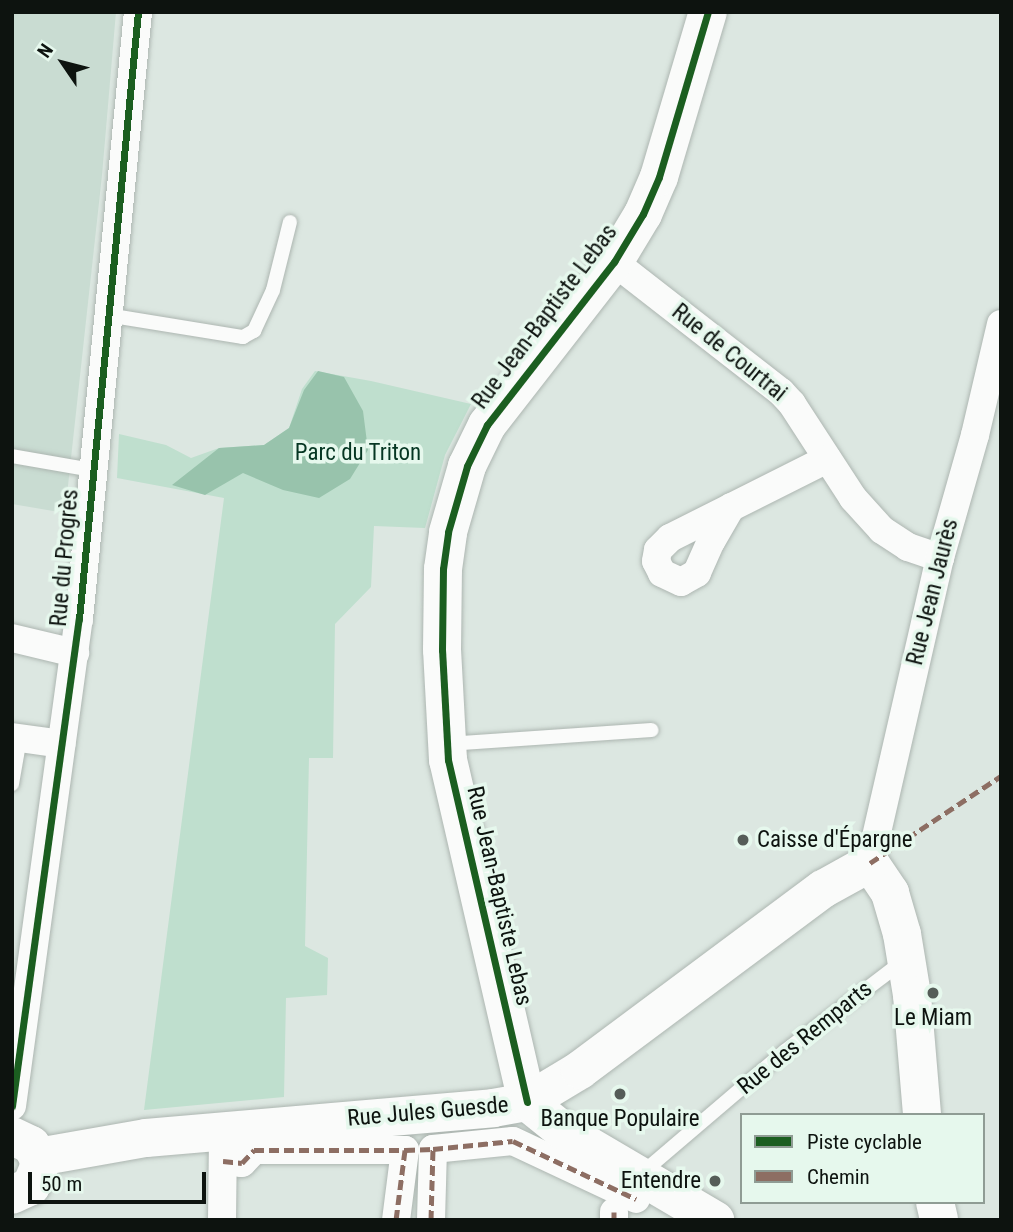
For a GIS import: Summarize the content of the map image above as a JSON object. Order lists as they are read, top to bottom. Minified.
{"streets":{"main road":["Rue Jean-Baptiste Lebas","Rue Jules Guesde"],"street":["Rue de Courtrai","Rue du Progrès","Rue Jean Jaurès"],"lane":["Rue des Remparts"]},"crossings":[["Rue Jean-Baptiste Lebas","Rue de Courtrai"],["Rue Jean-Baptiste Lebas","Rue Jules Guesde"],["Rue de Courtrai","Rue Jean Jaurès"],["Rue Jean Jaurès","Rue Jules Guesde"]],"parks":["Parc du Triton"],"places":["Caisse d'Épargne","Le Miam","Banque Populaire","Entendre"],"legend":["Piste cyclable","Chemin"],"scale_bar":"50 m","north":"top left"}
